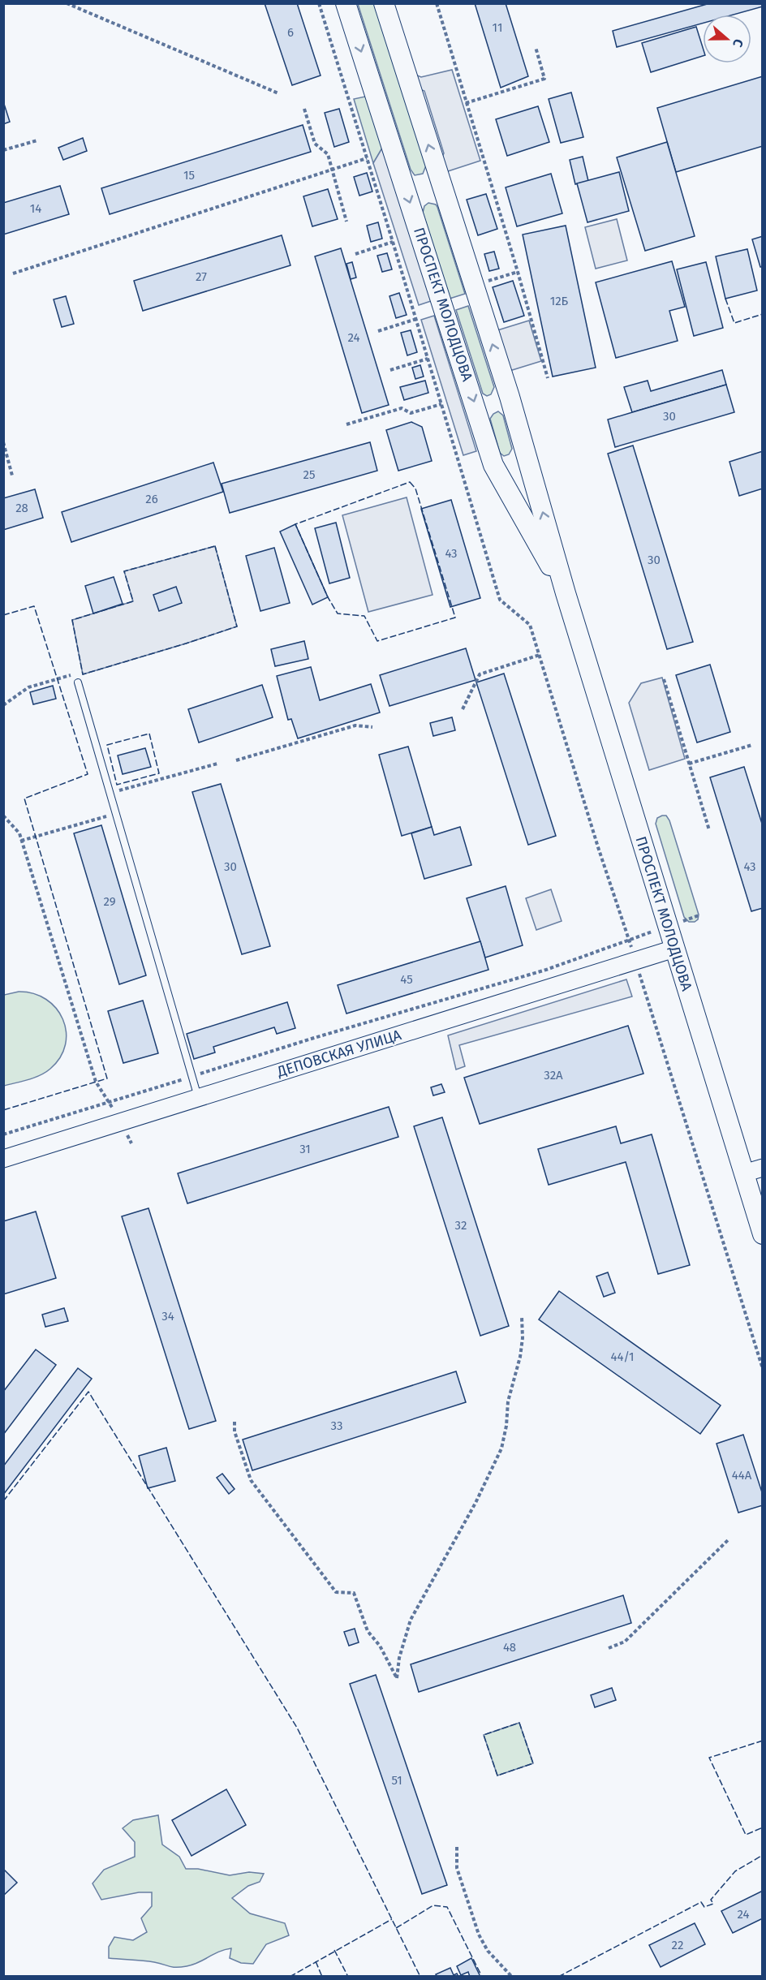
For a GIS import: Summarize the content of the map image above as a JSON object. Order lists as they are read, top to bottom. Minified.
{"streets":{"main road":["ПРОСПЕКТ МОЛОДЦОВА"],"street":["ДЕПОВСКАЯ УЛИЦА"]},"crossings":[["ПРОСПЕКТ МОЛОДЦОВА","ДЕПОВСКАЯ УЛИЦА"]],"house_numbers":["11","6","15","14","27","12Б","24","30","25","26","28","43","30","30","43","29","45","32А","31","32","34","44/1","33","44А","48","51","24","22"],"north":"right"}
